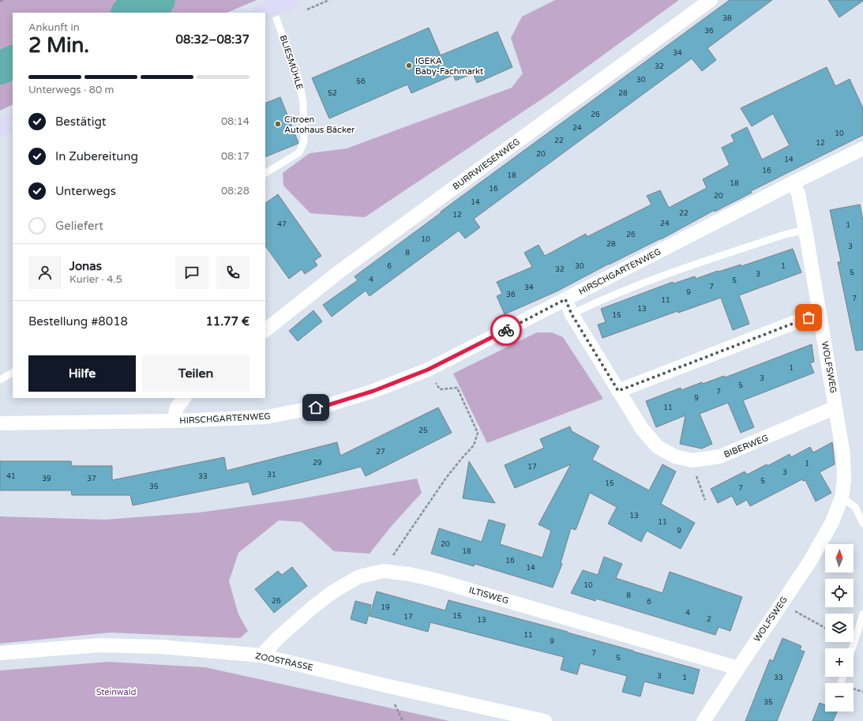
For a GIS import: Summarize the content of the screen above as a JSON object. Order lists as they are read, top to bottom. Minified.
{"streets":{"street":["BURRWIESENWEG","HIRSCHGARTENWEG","WOLFSWEG","BIBERWEG","ILTISWEG","ZOOSTRASSE"],"lane":["BLIESMÜHLE"]},"crossings":[["HIRSCHGARTENWEG","WOLFSWEG"],["HIRSCHGARTENWEG","BIBERWEG"],["WOLFSWEG","BIBERWEG"],["WOLFSWEG","ILTISWEG"],["ILTISWEG","ZOOSTRASSE"]],"parks":["Steinwald"],"places":["IGEKA Baby-Fachmarkt","Citroen Autohaus Bäcker"],"house_numbers":["38","36","34","32","30","56","52","28","26","24","10","22","12","20","14","16","18","18","16","20","14","22","12","24","47","1","26","10","28","3","8","6","30","1","32","5","3","4","5","7","34","9","36","7","11","13","15","1","3","5","7","9","11","25","27","29","1","17","3","31","41","33","39","37","5","15","35","7","13","11","9","20","18","16","14","10","8","26","6","19","4","15","17","2","13","11","9","7","5","3","1","33","35"],"north":"top","page":{"heading":["2 Min.","Ankunft in","08:32–08:37"],"panel":["Jonas","Kurier · 4.5","Bestellung #8018","11.77 €"],"bar":"Unterwegs · 80 m","list":[["Bestätigt","08:14"],["In Zubereitung","08:17"],["Unterwegs","08:28"],"Geliefert"],"buttons":["Hilfe","Teilen"],"map_buttons":["+","−"]}}
